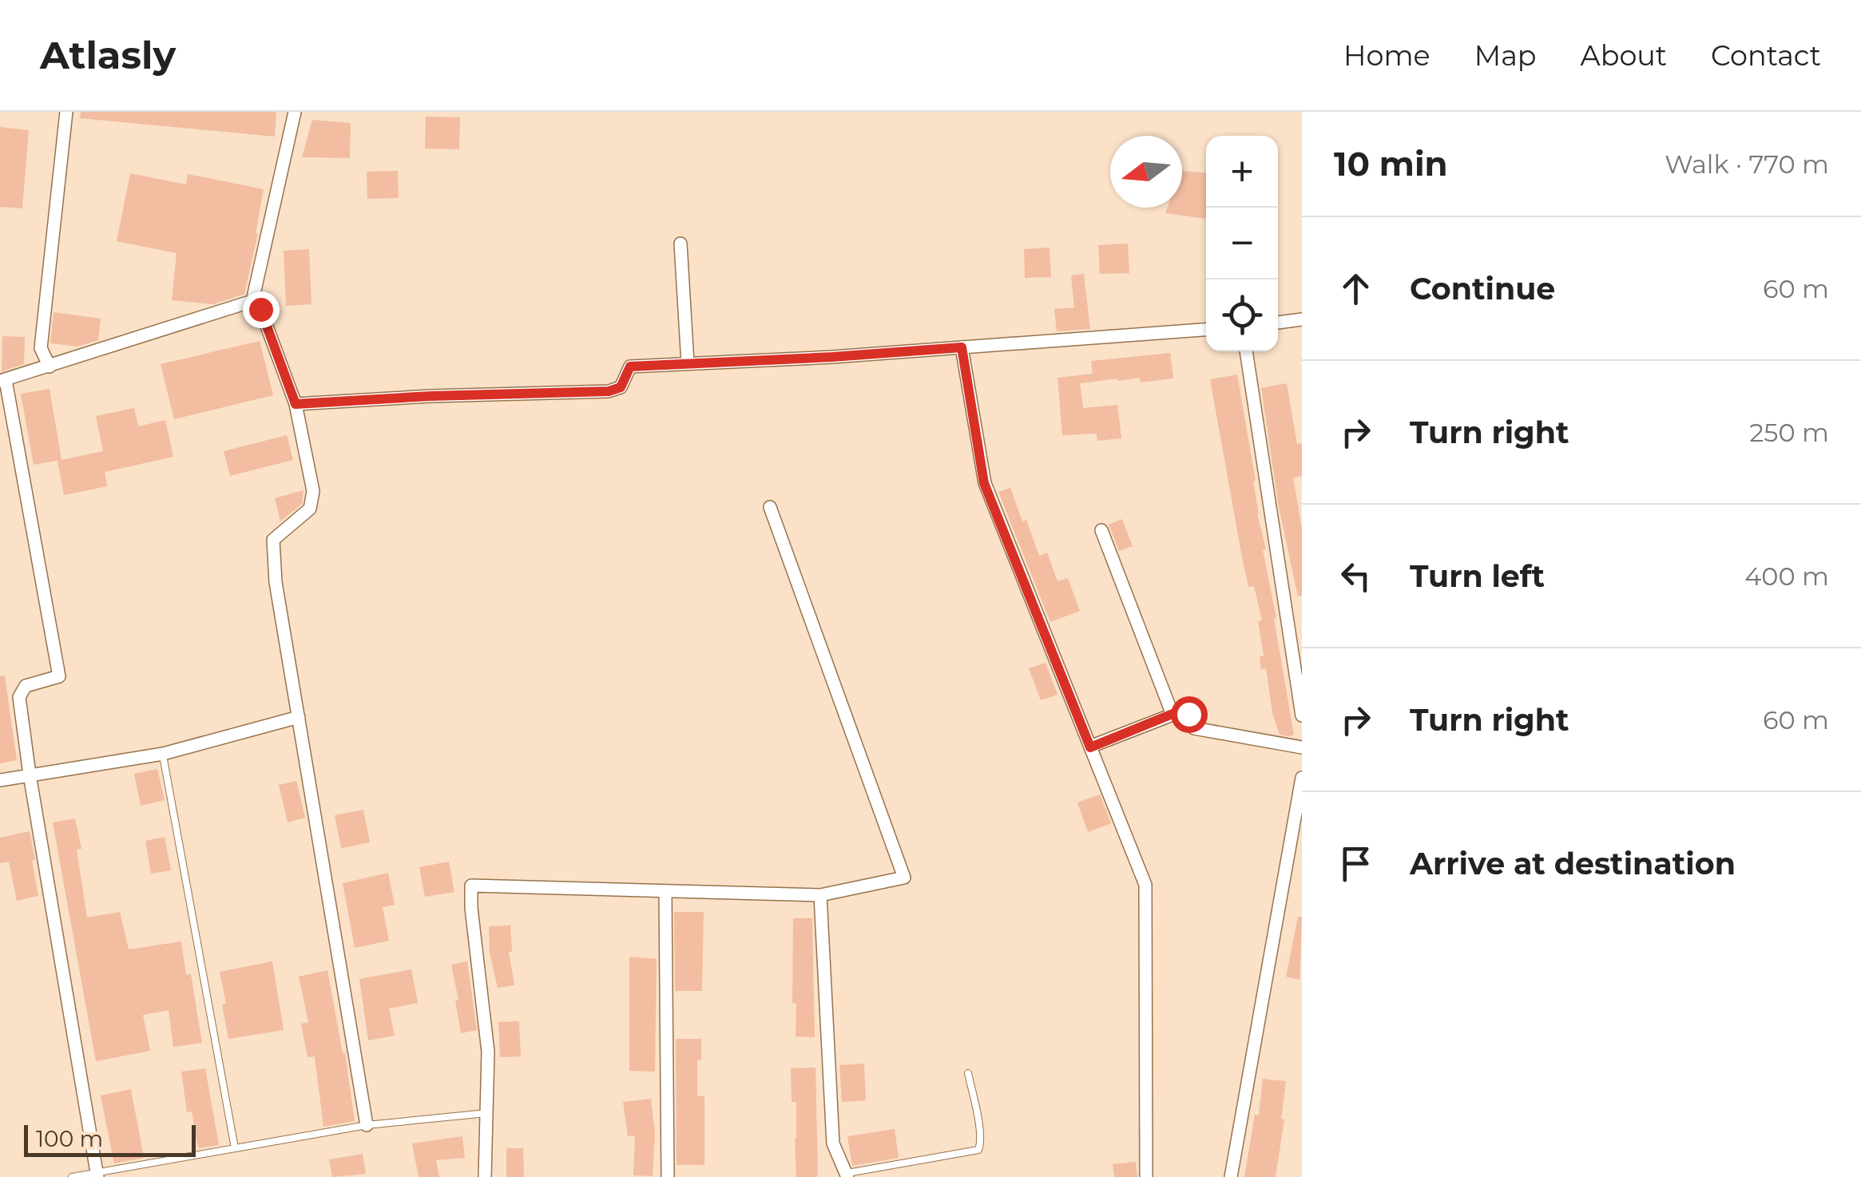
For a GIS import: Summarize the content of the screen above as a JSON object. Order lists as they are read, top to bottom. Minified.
{"scale_bar":"100 m","north":"left","page":{"header":"Atlasly","nav":["Home","Map","About","Contact"],"heading":["10 min","Walk · 770 m"],"map_buttons":["+","−"],"list":[["Continue","60 m"],["Turn right","250 m"],["Turn left","400 m"],["Turn right","60 m"],"Arrive at destination"],"scale":"100 m"}}
